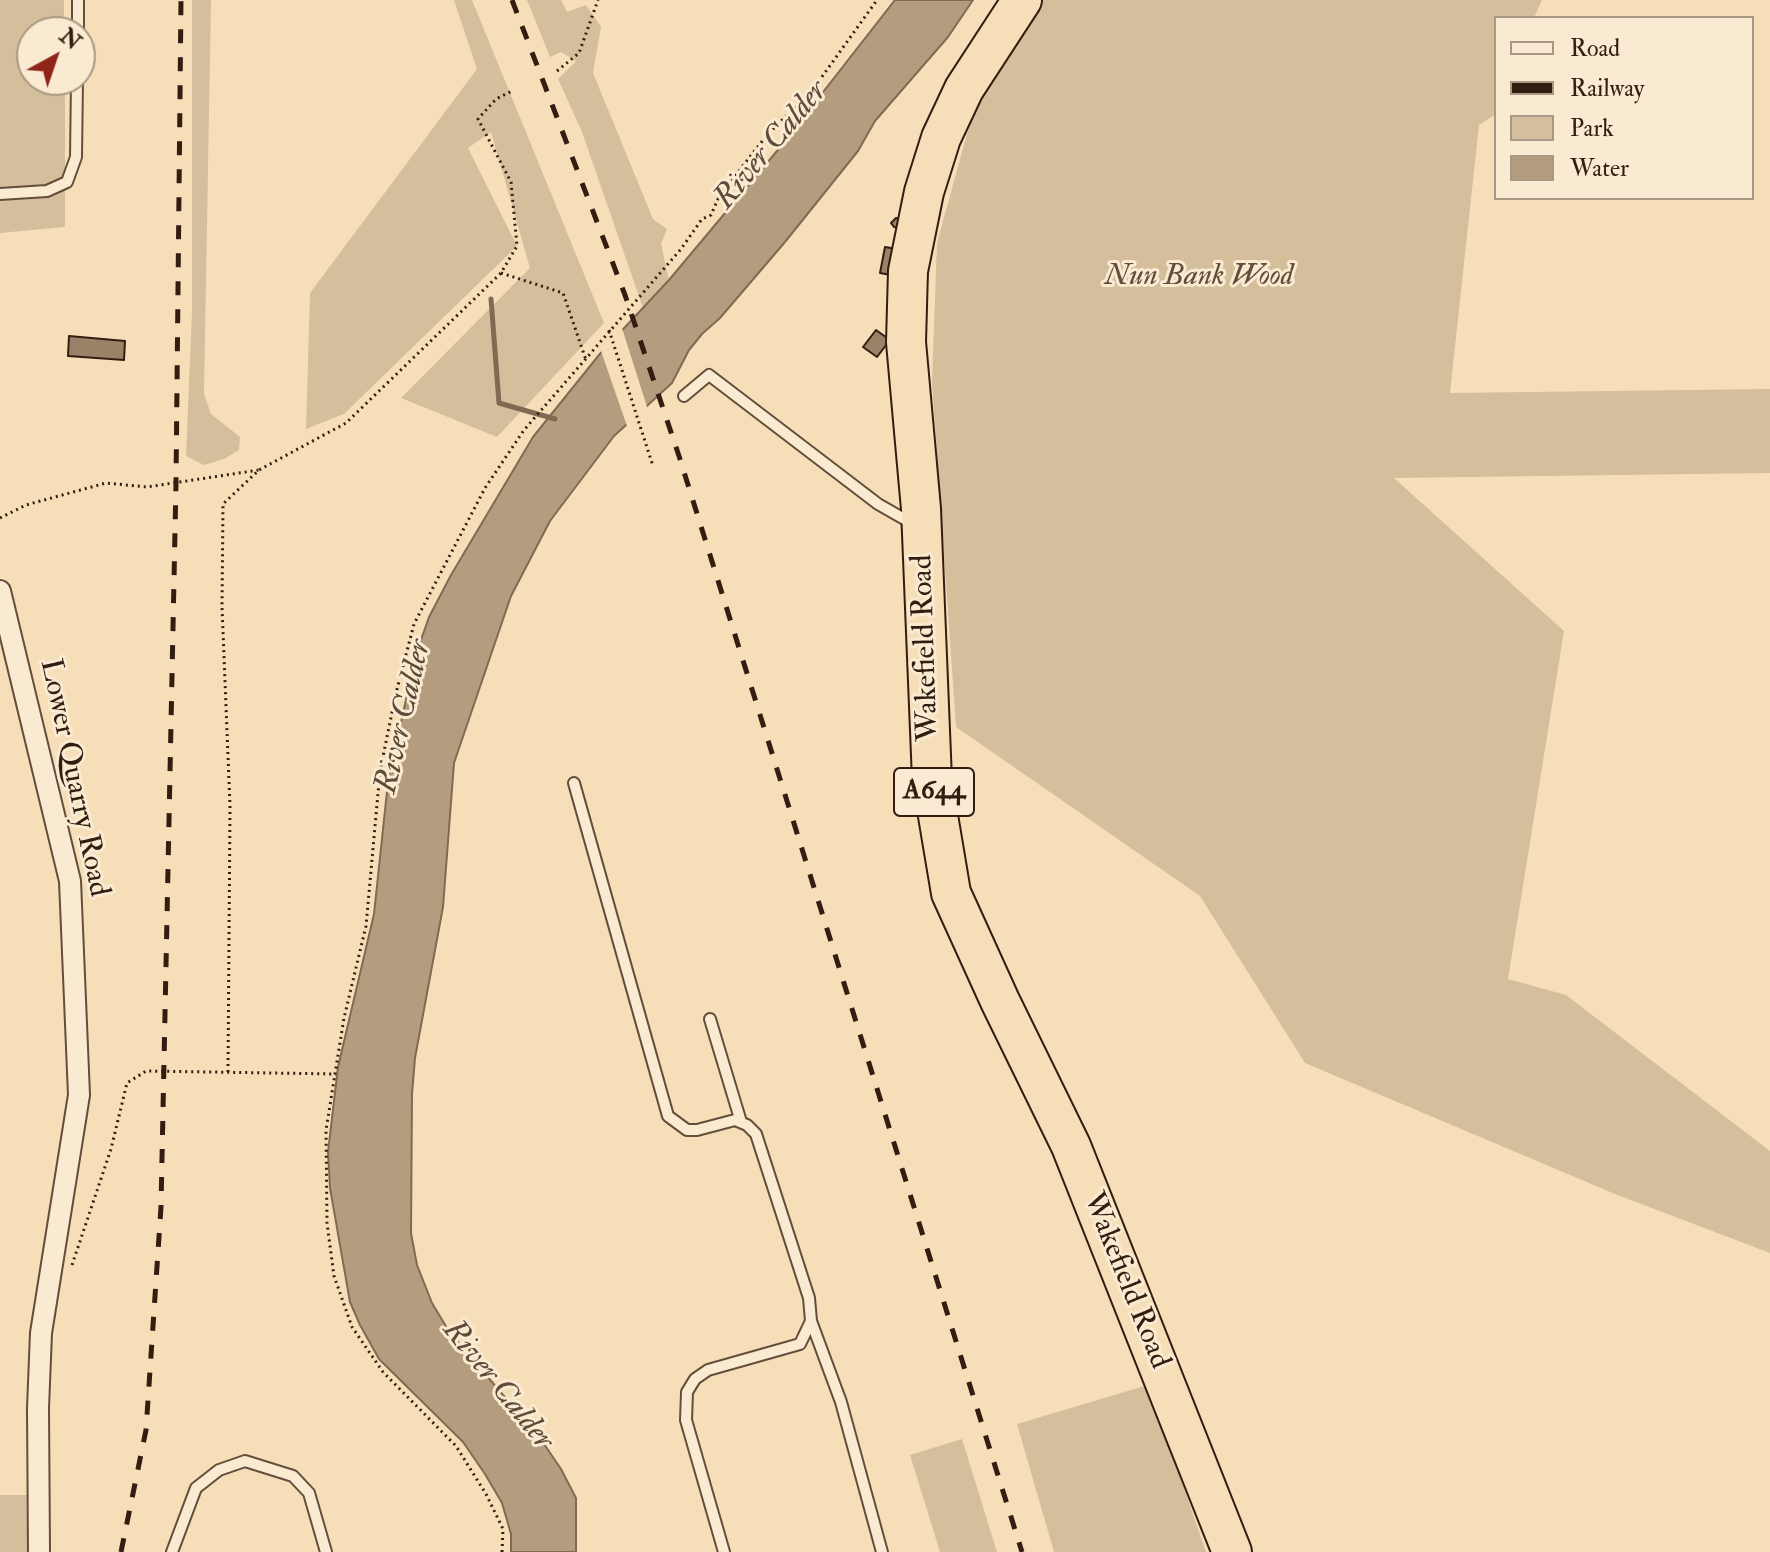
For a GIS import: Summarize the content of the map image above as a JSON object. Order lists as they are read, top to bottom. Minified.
{"streets":{"highway":["Wakefield Road","A644"],"street":["Lower Quarry Road"]},"water":["River Calder"],"parks":["Nun Bank Wood"],"legend":["Road","Railway","Park","Water"],"north":"top right"}
